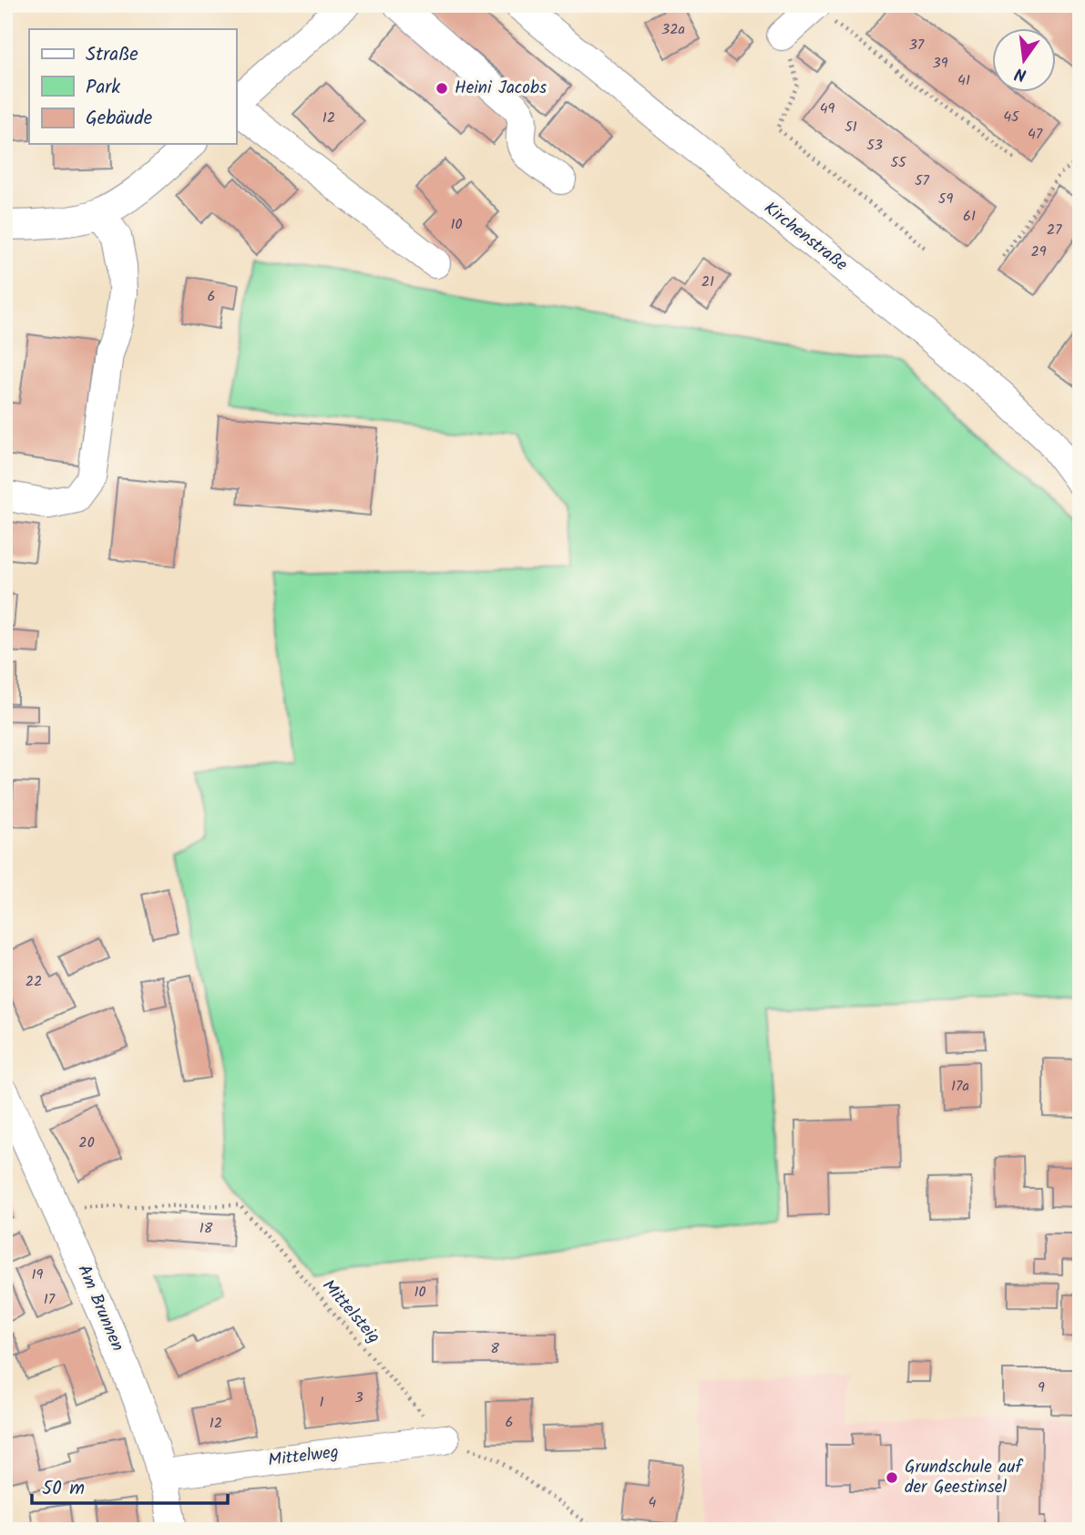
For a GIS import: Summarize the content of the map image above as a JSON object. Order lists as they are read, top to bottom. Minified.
{"streets":{"street":["Kirchenstraße","Am Brunnen","Mittelweg"],"path":["Mittelsteig"]},"crossings":[["Am Brunnen","Mittelsteig"],["Am Brunnen","Mittelweg"],["Mittelsteig","Mittelweg"]],"places":["Heini Jacobs","Grundschule auf der Geestinsel"],"house_numbers":["32a","37","39","41","49","45","12","51","47","53","55","57","59","61","10","27","29","21","6","22","17a","20","18","19","10","17","8","9","3","1","6","12","4"],"legend":["Straße","Park","Gebäude"],"scale_bar":"50 m","north":"bottom"}
